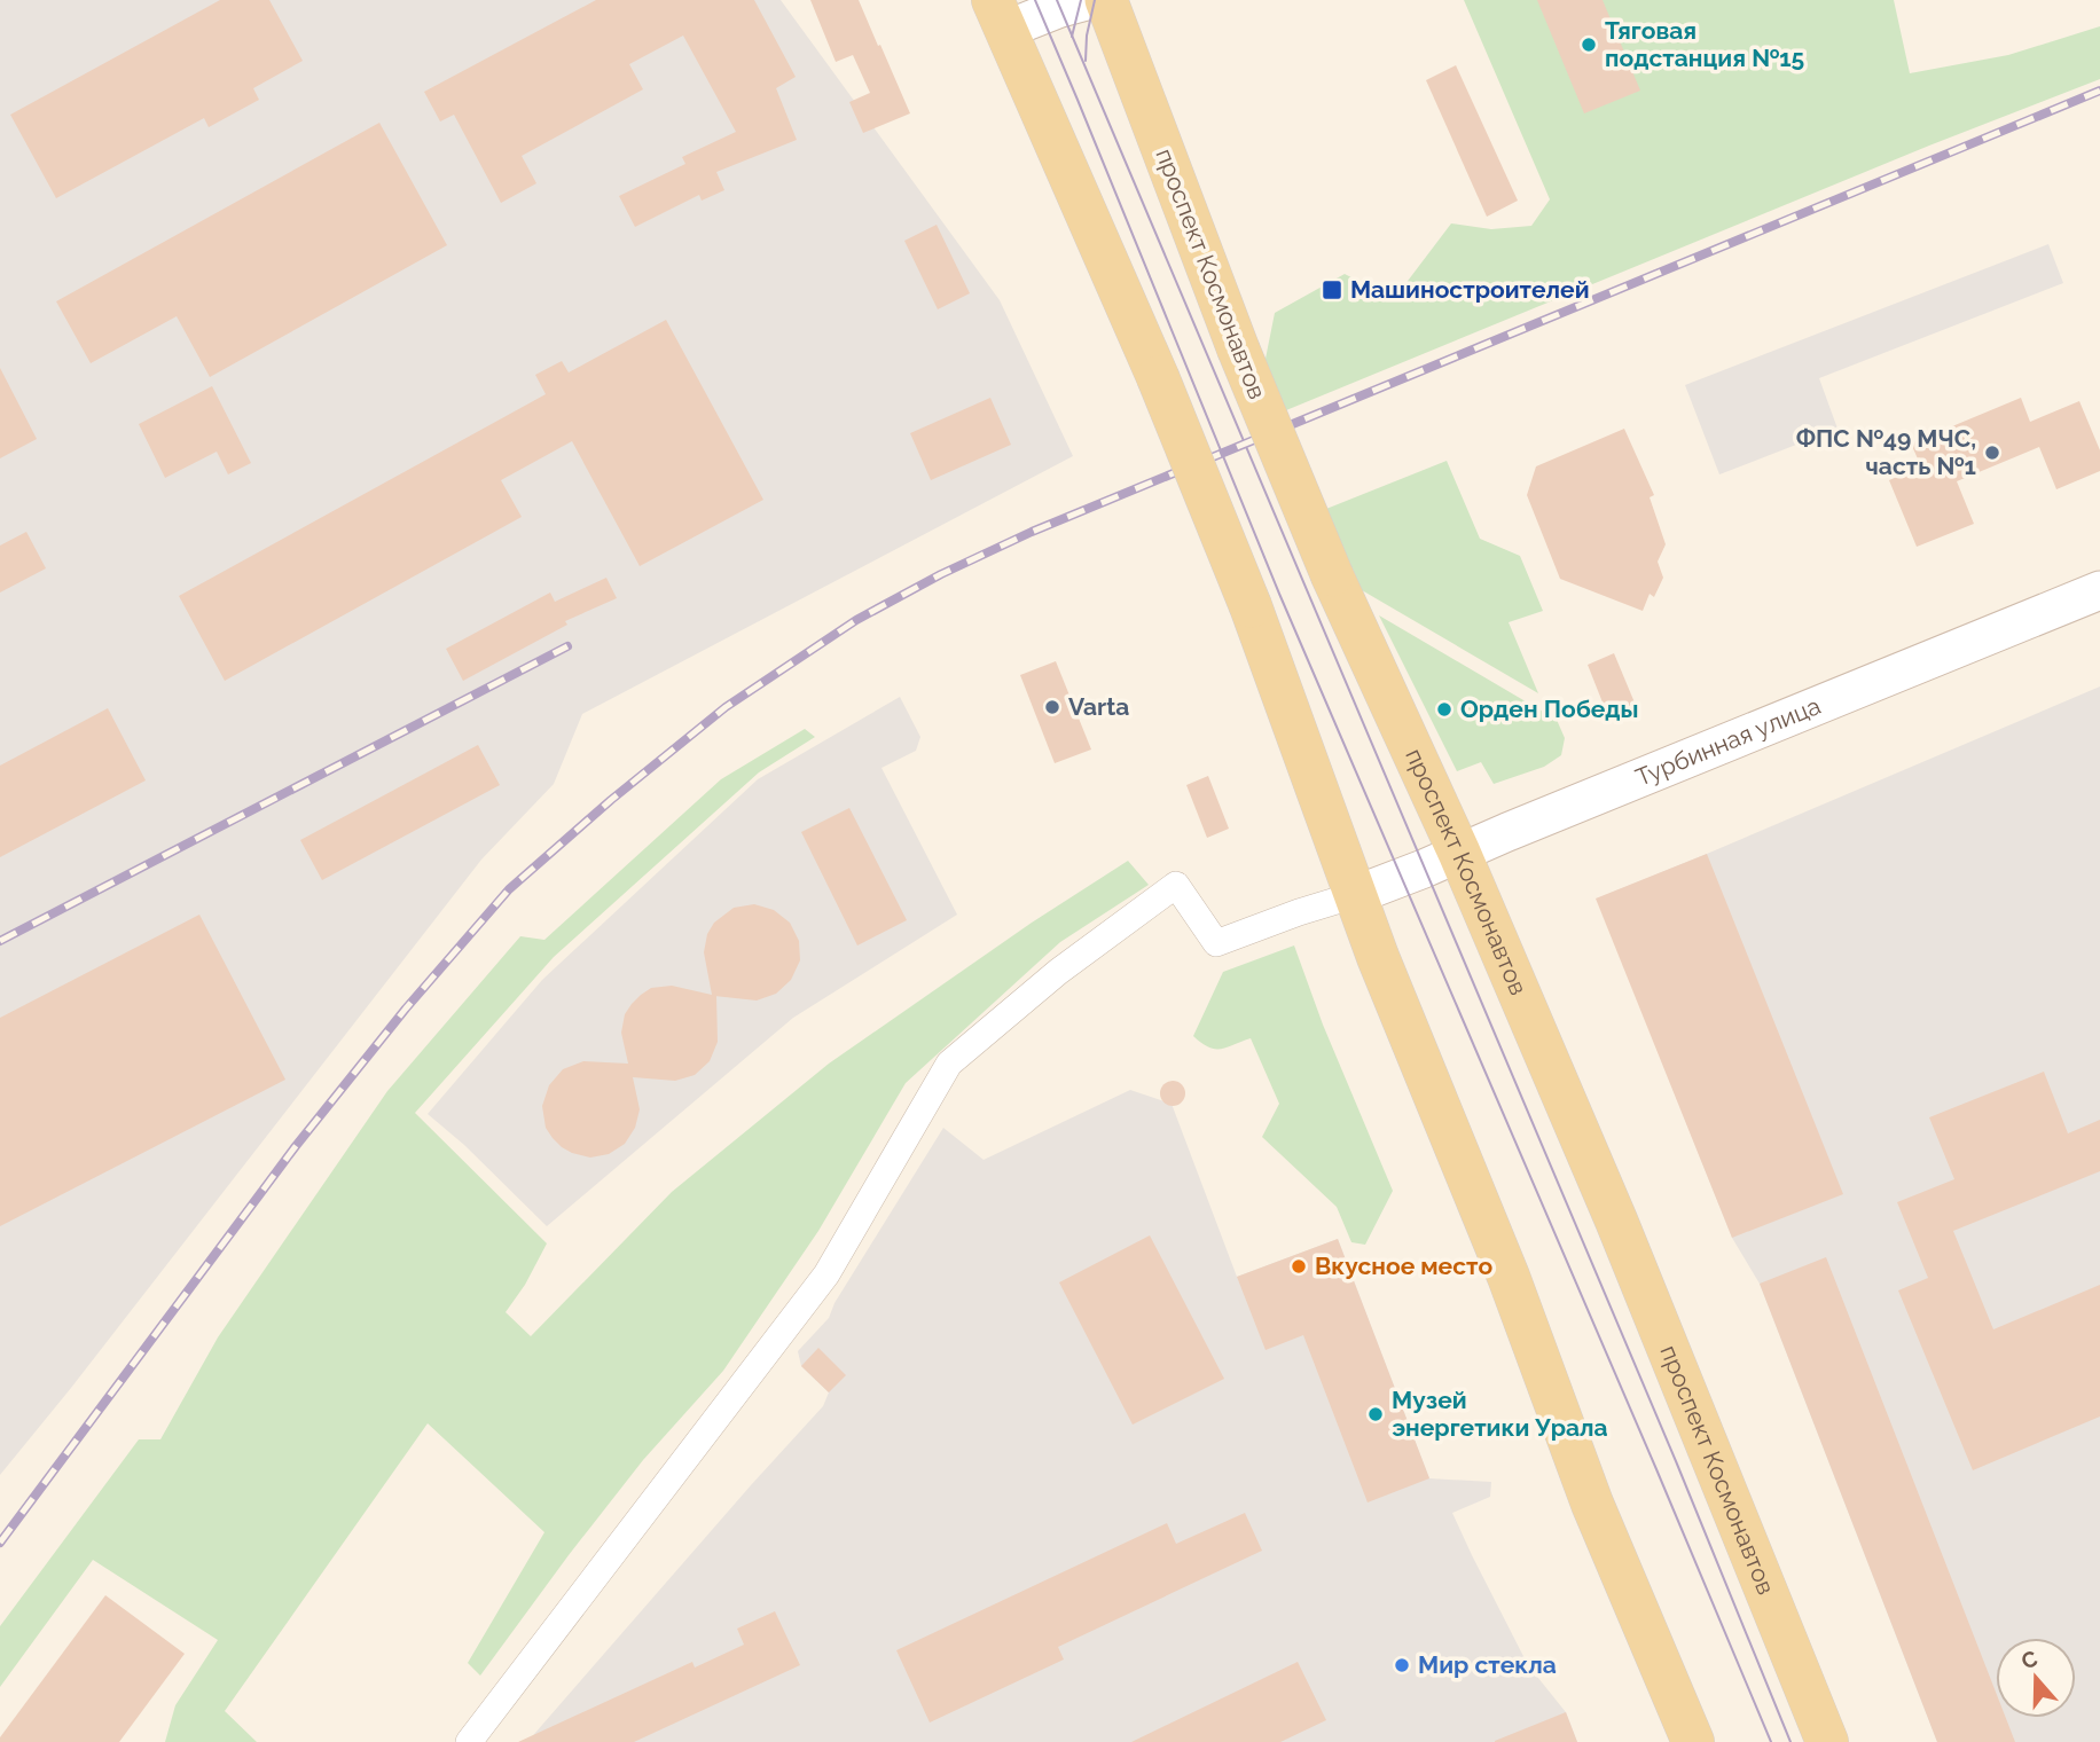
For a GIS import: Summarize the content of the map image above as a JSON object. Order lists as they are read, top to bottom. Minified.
{"streets":{"main road":["проспект Космонавтов","Турбинная улица"]},"crossings":[["проспект Космонавтов","Турбинная улица"]],"places":{"other":["Тяговая подстанция №15","ФПС №49 МЧС, часть №1","Varta","Орден Победы","Вкусное место","Музей энергетики Урала","Мир стекла"],"transit":["Машиностроителей"]},"north":"top"}
